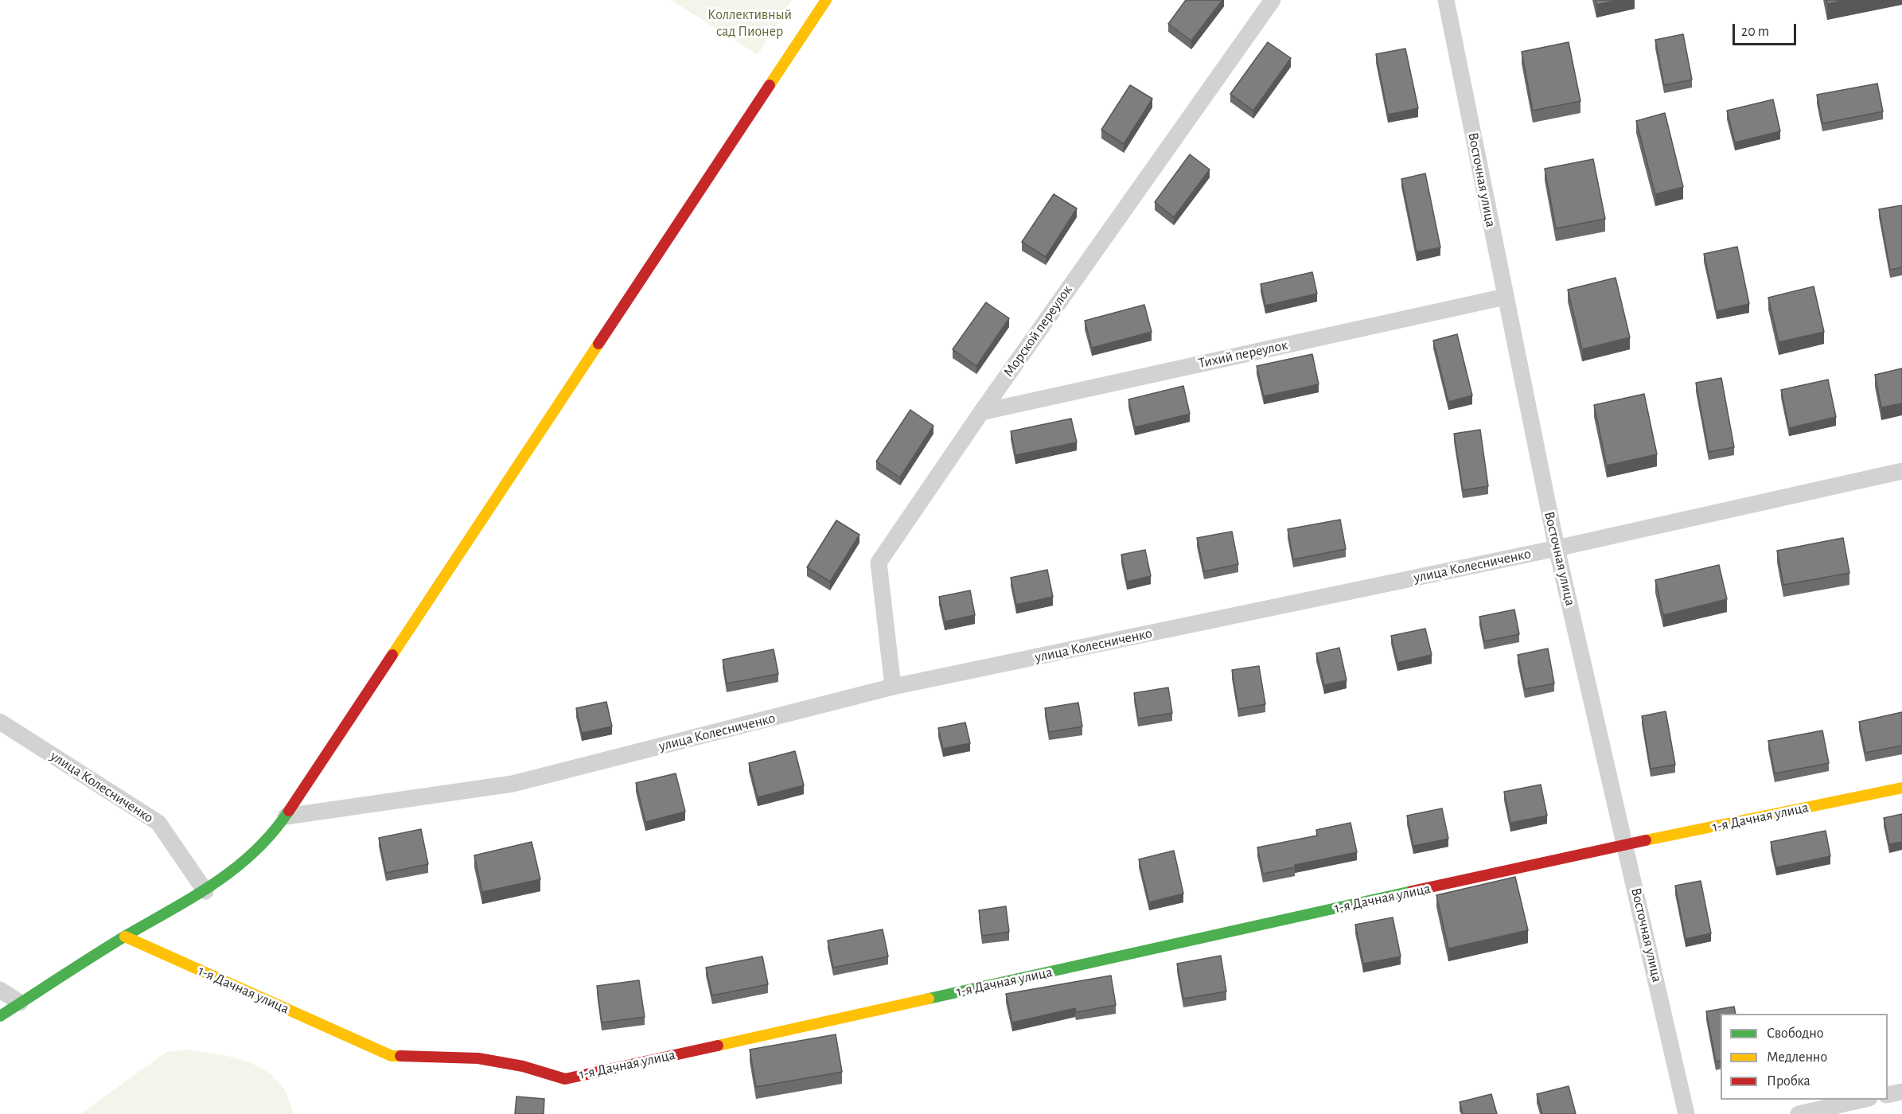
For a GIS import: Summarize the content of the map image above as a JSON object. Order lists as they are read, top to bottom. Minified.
{"streets":{"street":["Восточная улица","Морской переулок","Тихий переулок","улица Колесниченко","1-я Дачная улица"]},"crossings":[["Восточная улица","Тихий переулок"],["Восточная улица","улица Колесниченко"],["Восточная улица","1-я Дачная улица"],["Морской переулок","Тихий переулок"],["Морской переулок","улица Колесниченко"]],"parks":["Коллективный сад Пионер"],"legend":["Свободно","Медленно","Пробка"],"scale_bar":"20 m"}
